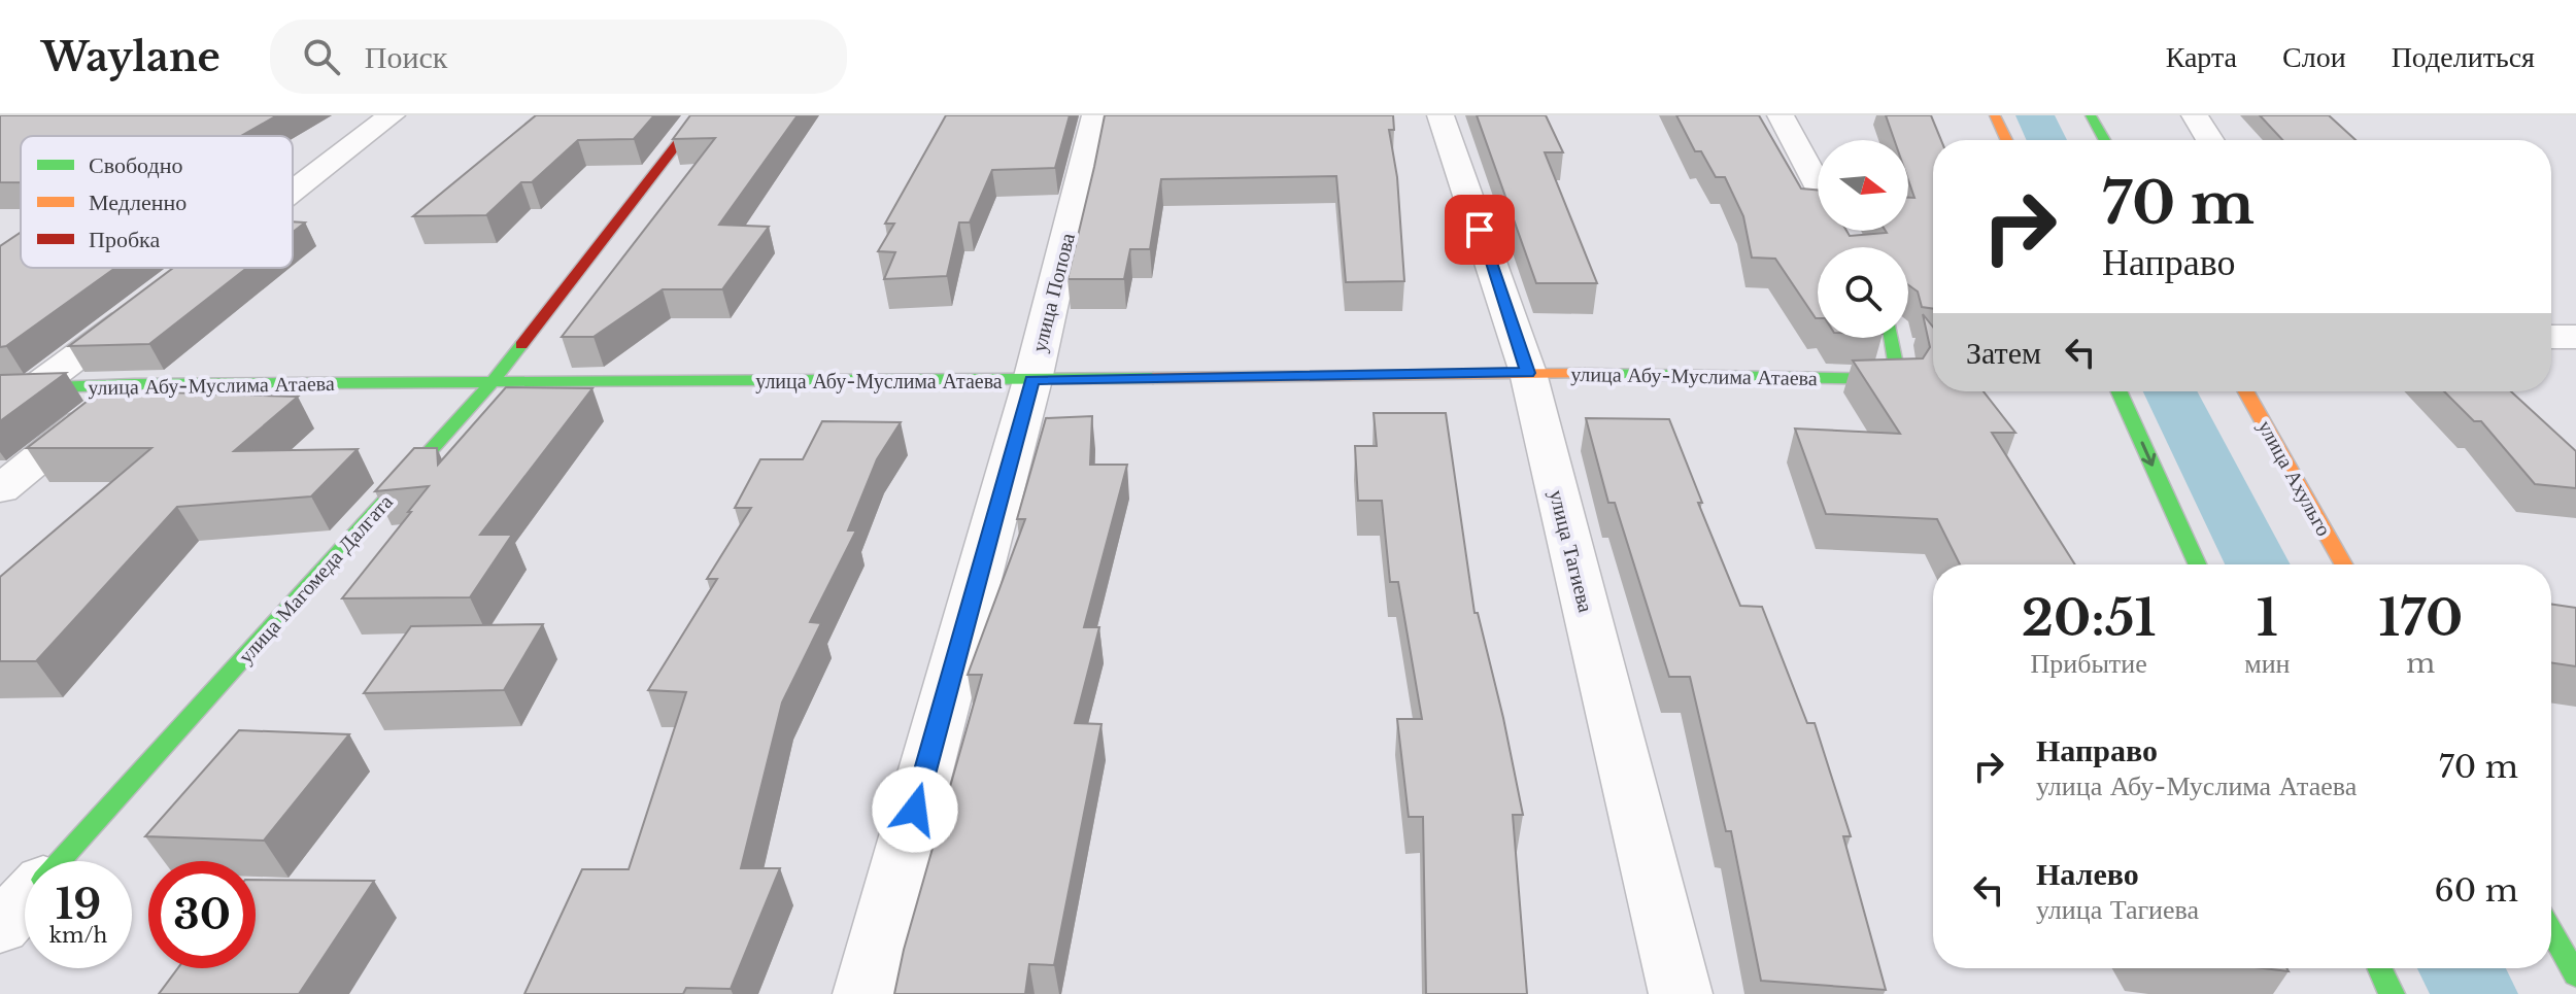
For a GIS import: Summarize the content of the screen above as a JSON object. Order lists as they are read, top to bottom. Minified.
{"streets":{"street":["улица Попова","улица Абу-Муслима Атаева","улица Ахульго","улица Тагиева","улица Магомеда Далгата"]},"crossings":[["улица Попова","улица Абу-Муслима Атаева"],["улица Абу-Муслима Атаева","улица Тагиева"],["улица Абу-Муслима Атаева","улица Магомеда Далгата"]],"legend":["Свободно","Медленно","Пробка"],"north":"right","page":{"header":"Waylane","search":"Поиск","nav":["Карта","Слои","Поделиться"],"turn":["70 m","Направо"],"then":"Затем","eta":["20:51","Прибытие","1","мин","170","m"],"list":[{"name":"Направо","note":"улица Абу-Муслима Атаева","value":"70 m"},{"name":"Налево","note":"улица Тагиева","value":"60 m"}],"speed":"19 km/h","limit":"30"}}
